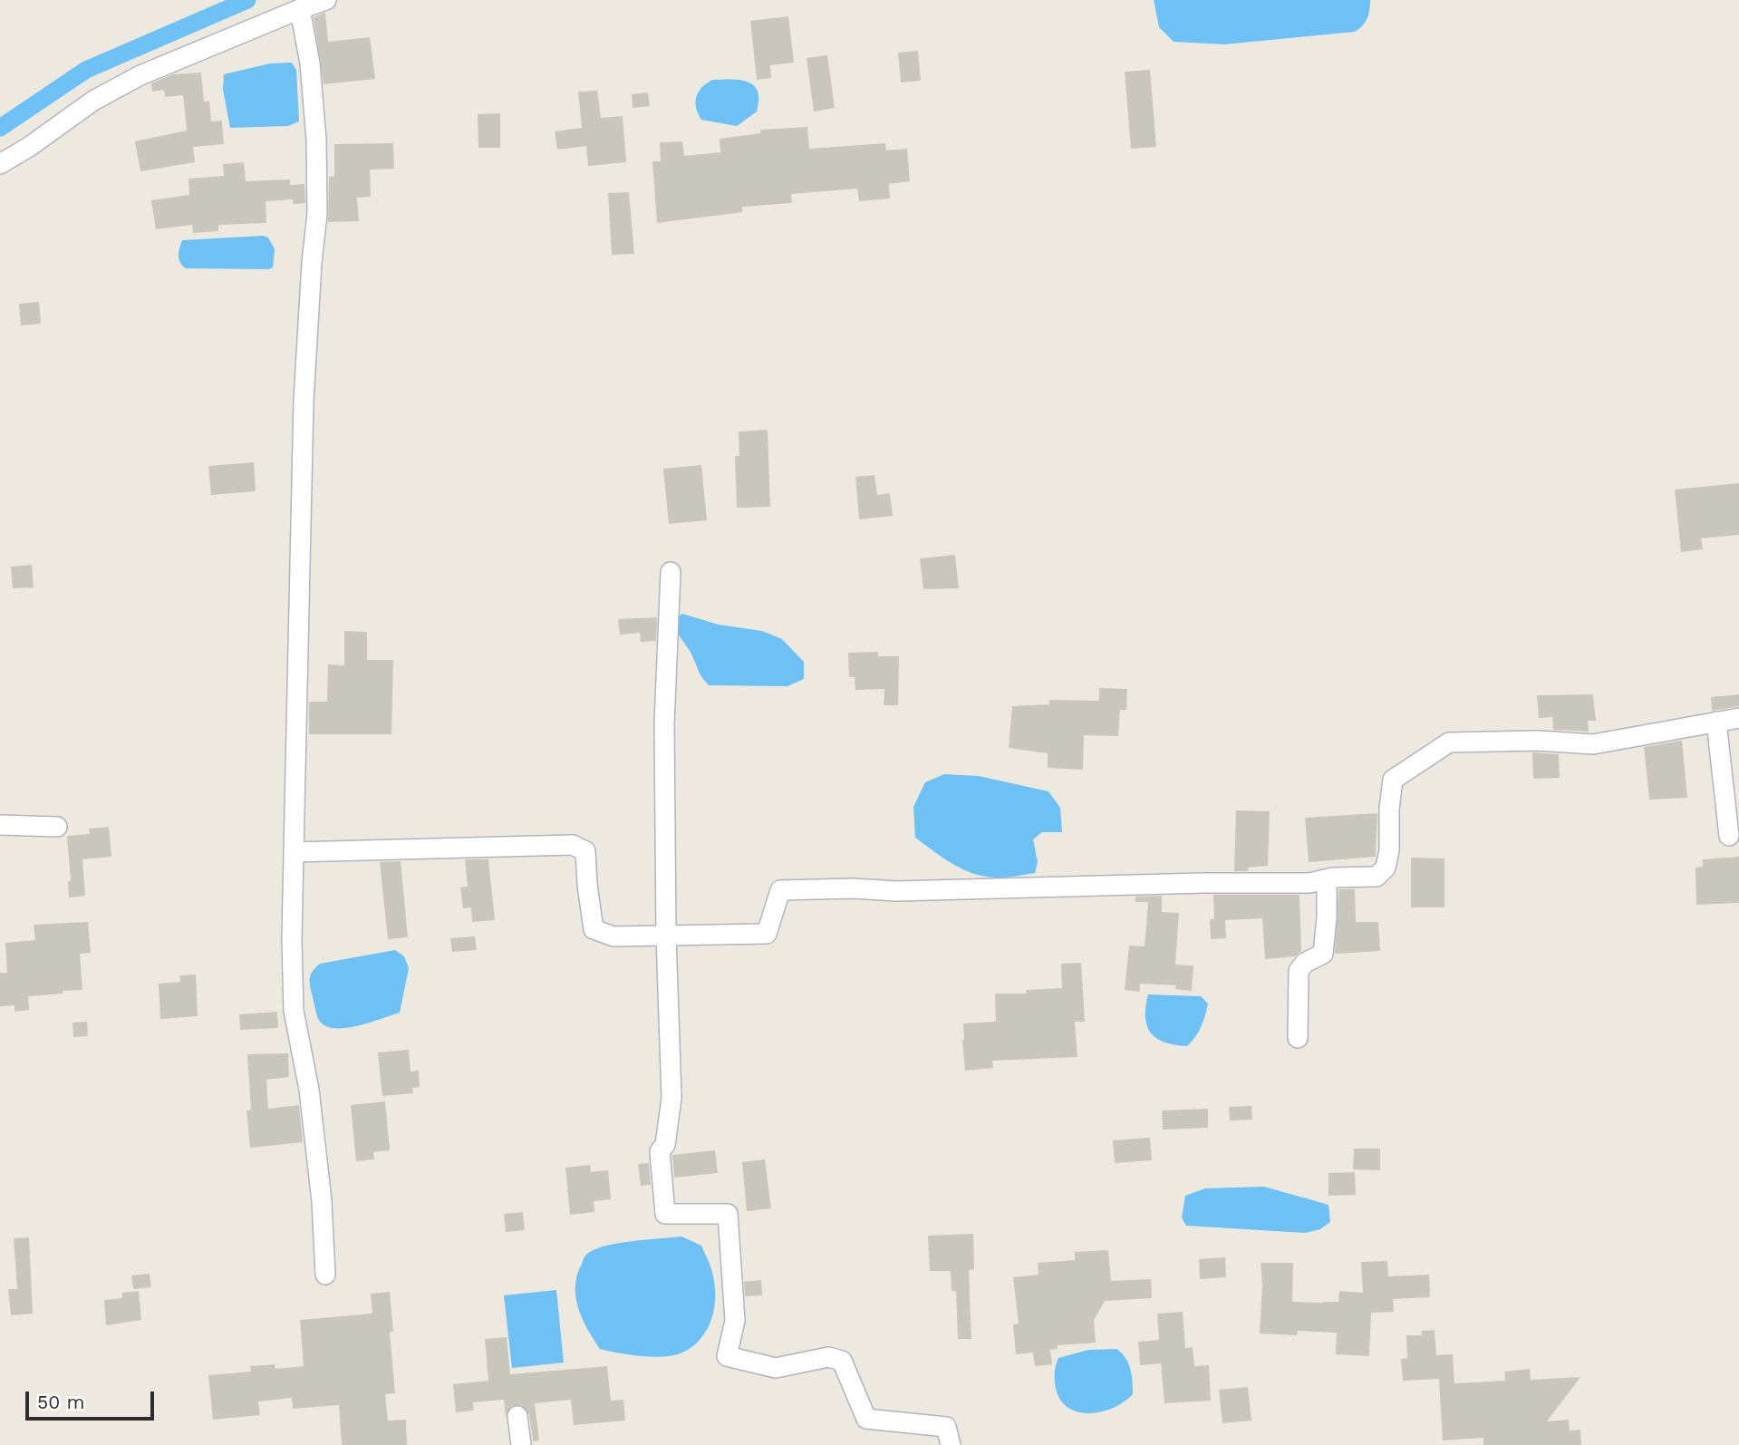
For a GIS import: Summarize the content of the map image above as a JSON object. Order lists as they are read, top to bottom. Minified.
{"scale_bar":"50 m"}
